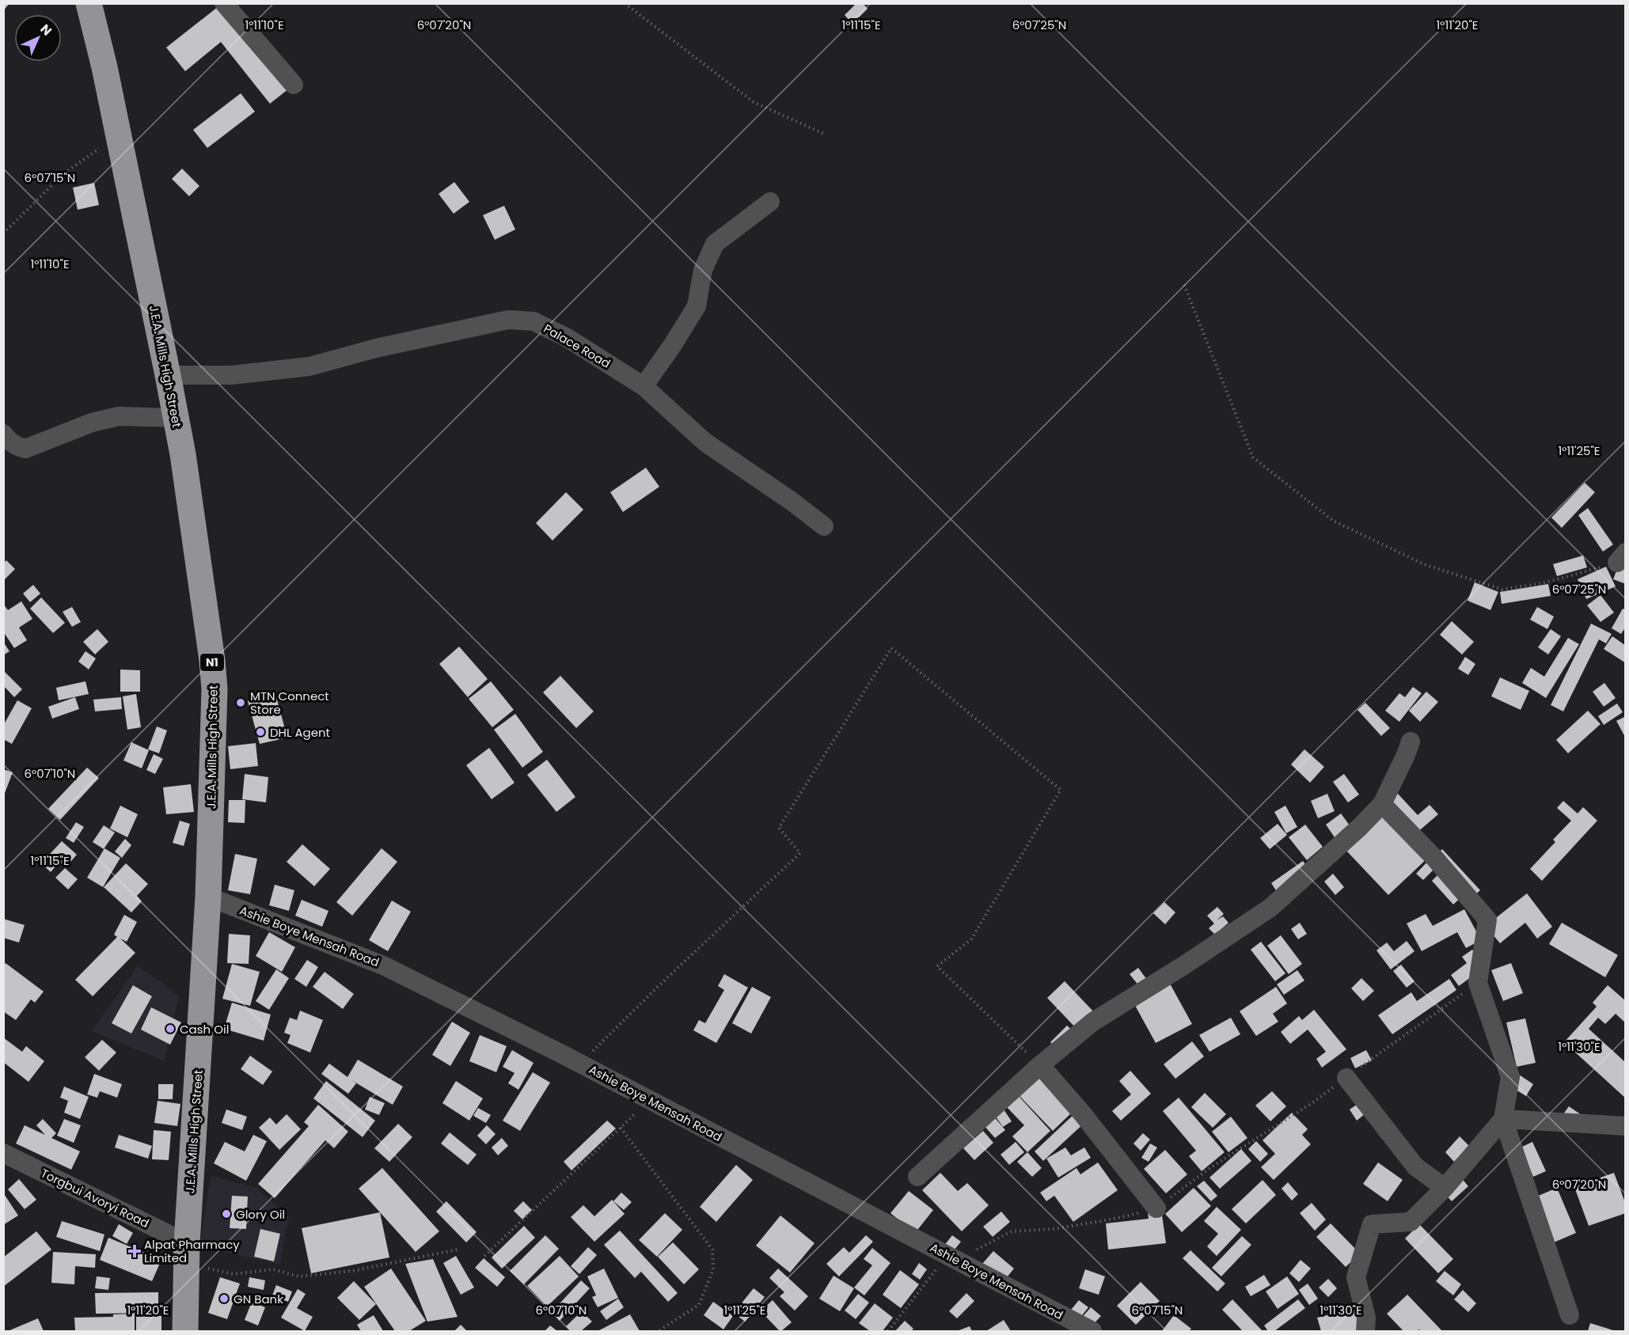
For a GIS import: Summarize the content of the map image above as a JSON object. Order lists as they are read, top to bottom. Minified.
{"streets":{"highway":["J.E.A. Mills High Street","N1"],"street":["Palace Road","Ashie Boye Mensah Road","Torgbui Avoryi Road"]},"crossings":[["Palace Road","J.E.A. Mills High Street"],["J.E.A. Mills High Street","Ashie Boye Mensah Road"],["J.E.A. Mills High Street","Torgbui Avoryi Road"]],"places":{"other":["MTN Connect Store","DHL Agent","Cash Oil","Glory Oil","GN Bank"],"health":["Alpat Pharmacy Limited"]},"north":"top right","coordinates":["1°11'10\"E","6°07'20\"N","1°11'15\"E","6°07'25\"N","1°11'20\"E","6°07'15\"N","1°11'25\"E","6°07'10\"N","1°11'30\"E"]}
